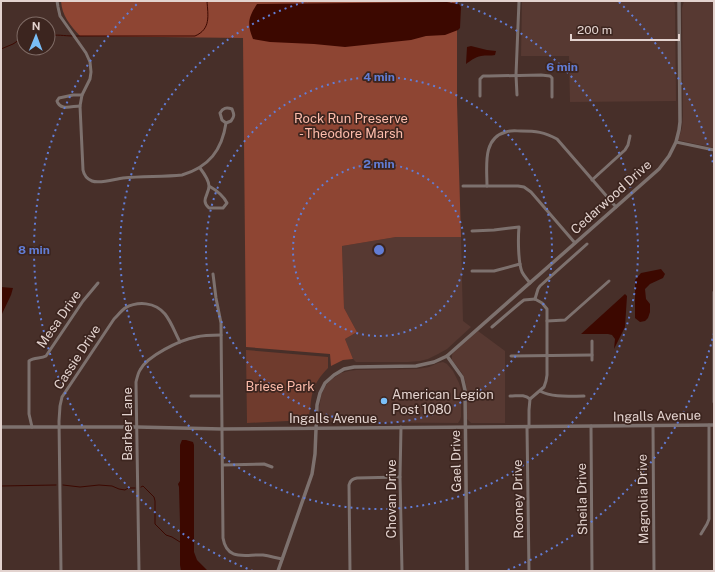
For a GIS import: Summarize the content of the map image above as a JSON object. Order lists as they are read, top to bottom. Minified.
{"streets":{"street":["Cedarwood Drive","Mesa Drive","Cassie Drive","Ingalls Avenue","Barber Lane","Gael Drive","Chovan Drive","Rooney Drive","Sheila Drive","Magnolia Drive"]},"crossings":[["Cedarwood Drive","Gael Drive"],["Mesa Drive","Ingalls Avenue"],["Cassie Drive","Ingalls Avenue"],["Cassie Drive","Barber Lane"],["Ingalls Avenue","Barber Lane"],["Ingalls Avenue","Gael Drive"],["Ingalls Avenue","Chovan Drive"],["Ingalls Avenue","Rooney Drive"],["Ingalls Avenue","Sheila Drive"],["Ingalls Avenue","Magnolia Drive"]],"parks":["Rock Run Preserve - Theodore Marsh","Briese Park"],"places":["American Legion Post 1080"],"scale_bar":"200 m","north":"top","rings":["6 min","4 min","2 min","8 min"]}
